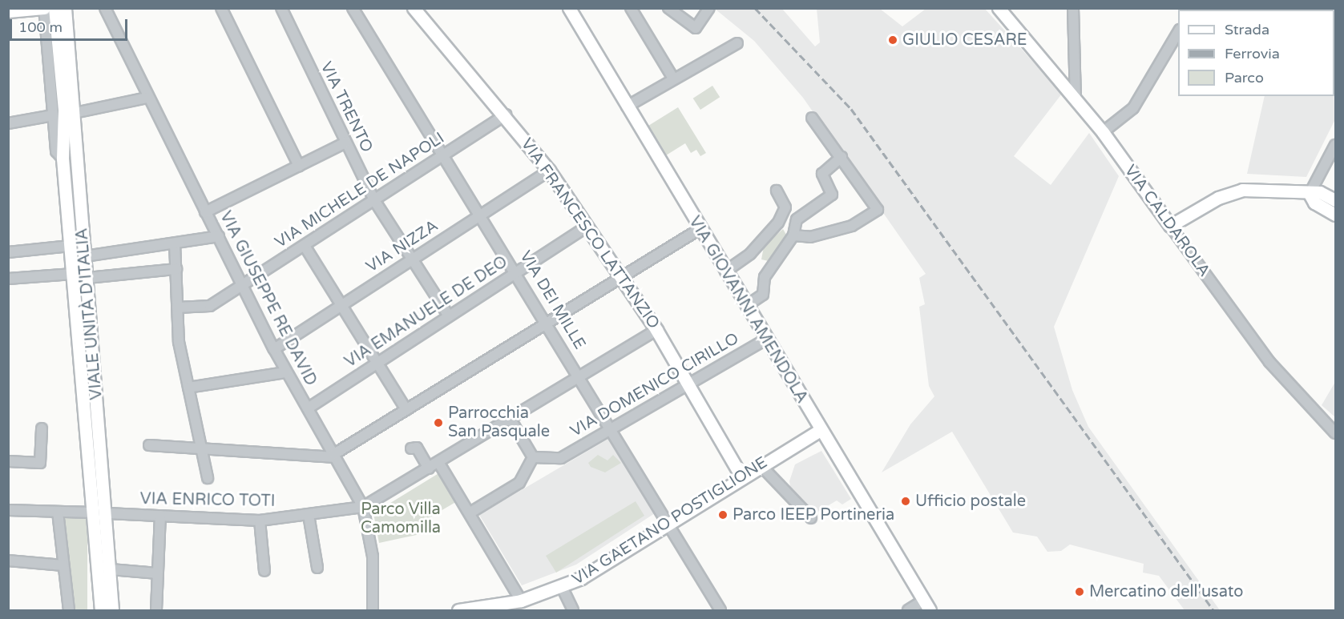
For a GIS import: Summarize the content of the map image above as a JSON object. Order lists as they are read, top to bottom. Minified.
{"streets":{"main road":["VIA CALDAROLA","VIA FRANCESCO LATTANZIO","VIA GIOVANNI AMENDOLA","VIALE UNITÀ D'ITALIA","VIA GAETANO POSTIGLIONE"],"street":["VIA TRENTO","VIA MICHELE DE NAPOLI","VIA NIZZA","VIA GIUSEPPE RE DAVID","VIA DEI MILLE","VIA EMANUELE DE DEO","VIA DOMENICO CIRILLO","VIA ENRICO TOTI"]},"crossings":[["VIA TRENTO","VIA MICHELE DE NAPOLI"],["VIA TRENTO","VIA NIZZA"],["VIA TRENTO","VIA EMANUELE DE DEO"],["VIA MICHELE DE NAPOLI","VIA FRANCESCO LATTANZIO"],["VIA MICHELE DE NAPOLI","VIA GIUSEPPE RE DAVID"],["VIA MICHELE DE NAPOLI","VIA DEI MILLE"],["VIA FRANCESCO LATTANZIO","VIA NIZZA"],["VIA FRANCESCO LATTANZIO","VIA EMANUELE DE DEO"],["VIA FRANCESCO LATTANZIO","VIA DOMENICO CIRILLO"],["VIA FRANCESCO LATTANZIO","VIA GAETANO POSTIGLIONE"],["VIA NIZZA","VIA GIUSEPPE RE DAVID"],["VIA NIZZA","VIA DEI MILLE"],["VIA GIUSEPPE RE DAVID","VIA EMANUELE DE DEO"],["VIA GIUSEPPE RE DAVID","VIA ENRICO TOTI"],["VIA DEI MILLE","VIA EMANUELE DE DEO"],["VIA DEI MILLE","VIA DOMENICO CIRILLO"],["VIA DEI MILLE","VIA GAETANO POSTIGLIONE"],["VIA GIOVANNI AMENDOLA","VIA DOMENICO CIRILLO"],["VIA GIOVANNI AMENDOLA","VIA GAETANO POSTIGLIONE"],["VIALE UNITÀ D'ITALIA","VIA ENRICO TOTI"]],"parks":["Parco Villa Camomilla"],"places":["GIULIO CESARE","Parrocchia San Pasquale","Ufficio postale","Parco IEEP Portineria","Mercatino dell'usato"],"legend":["Strada","Ferrovia","Parco"],"scale_bar":"100 m"}
